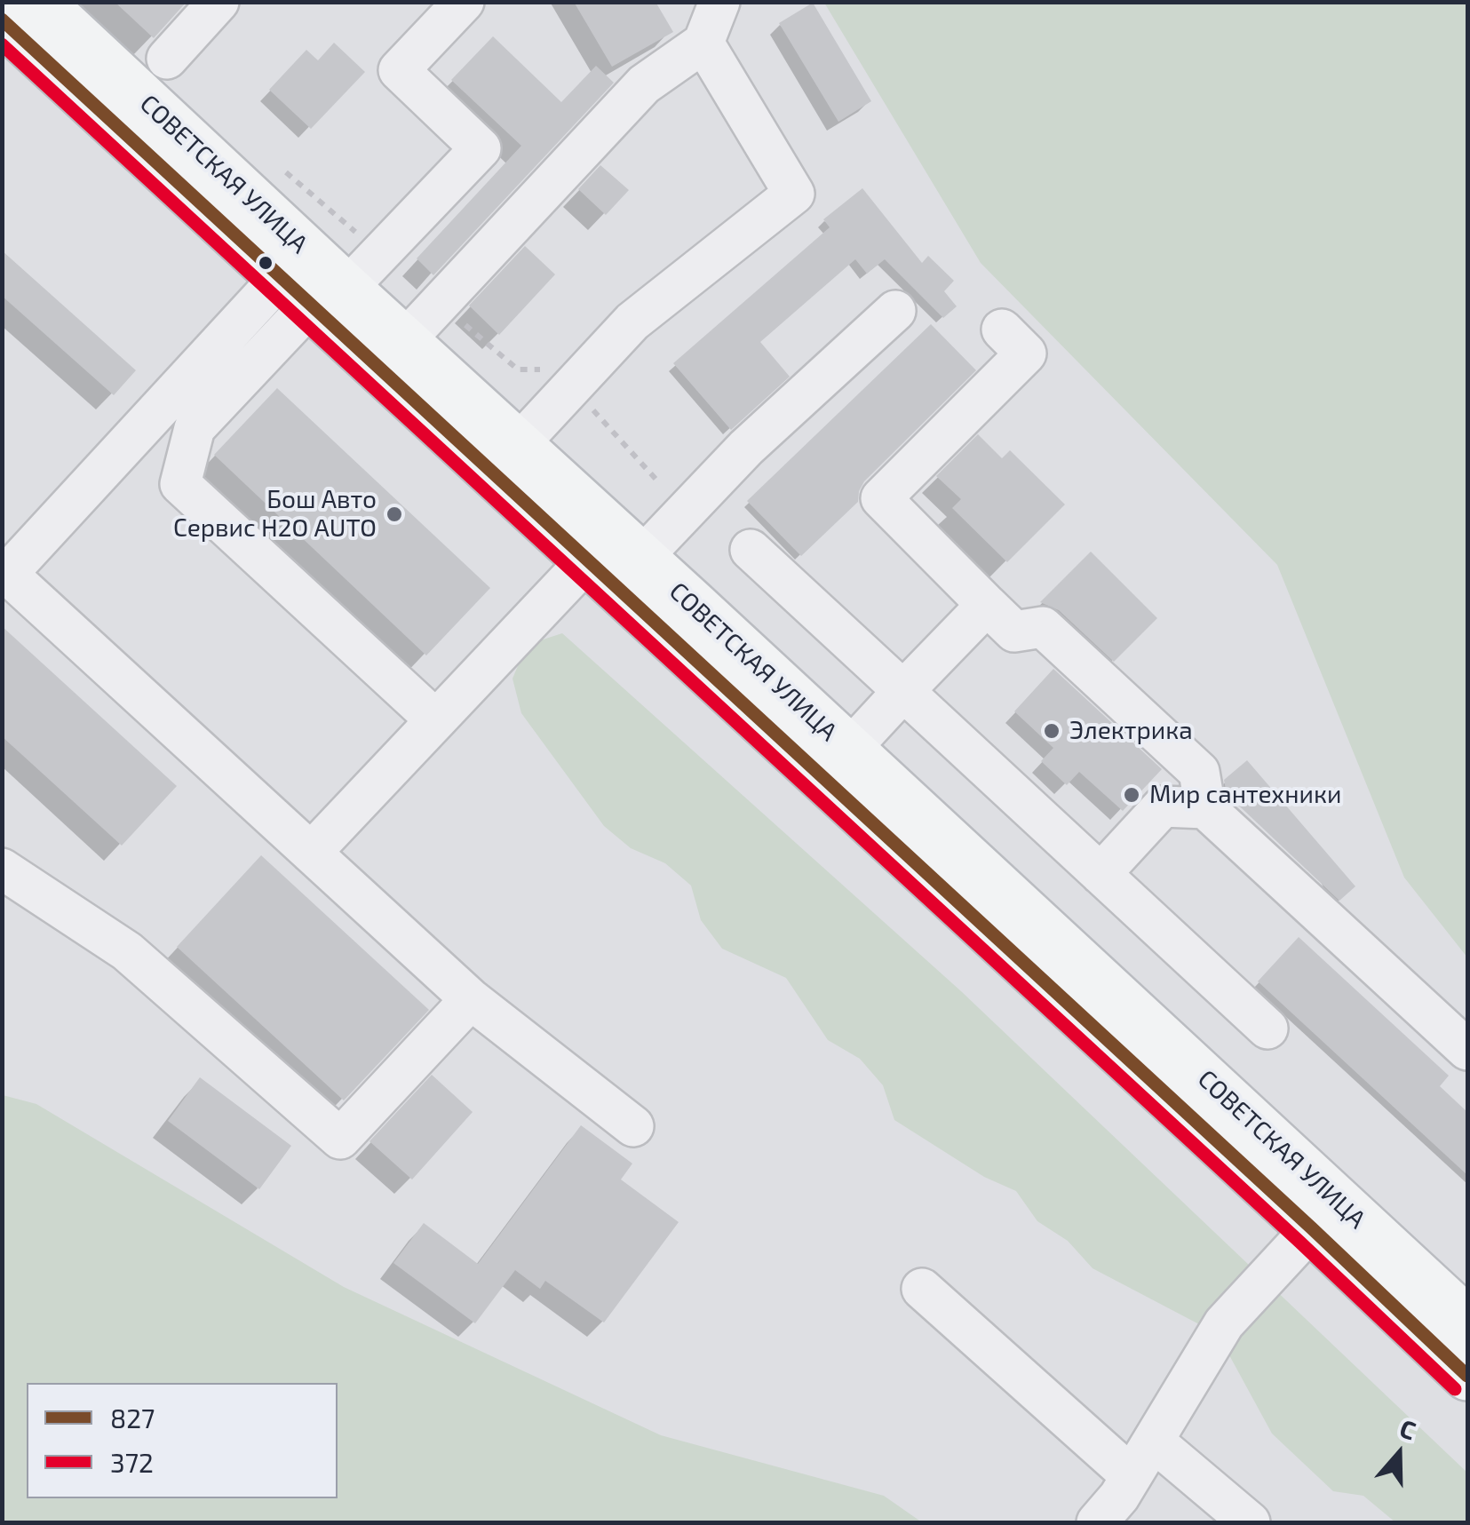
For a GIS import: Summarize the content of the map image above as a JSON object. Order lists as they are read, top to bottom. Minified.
{"streets":{"main road":["СОВЕТСКАЯ УЛИЦА"]},"places":["Бош Авто Сервис H2O AUTO","Электрика","Мир сантехники"],"lines":["transit line 827","transit line 372"],"legend":["827","372"],"north":"top"}
